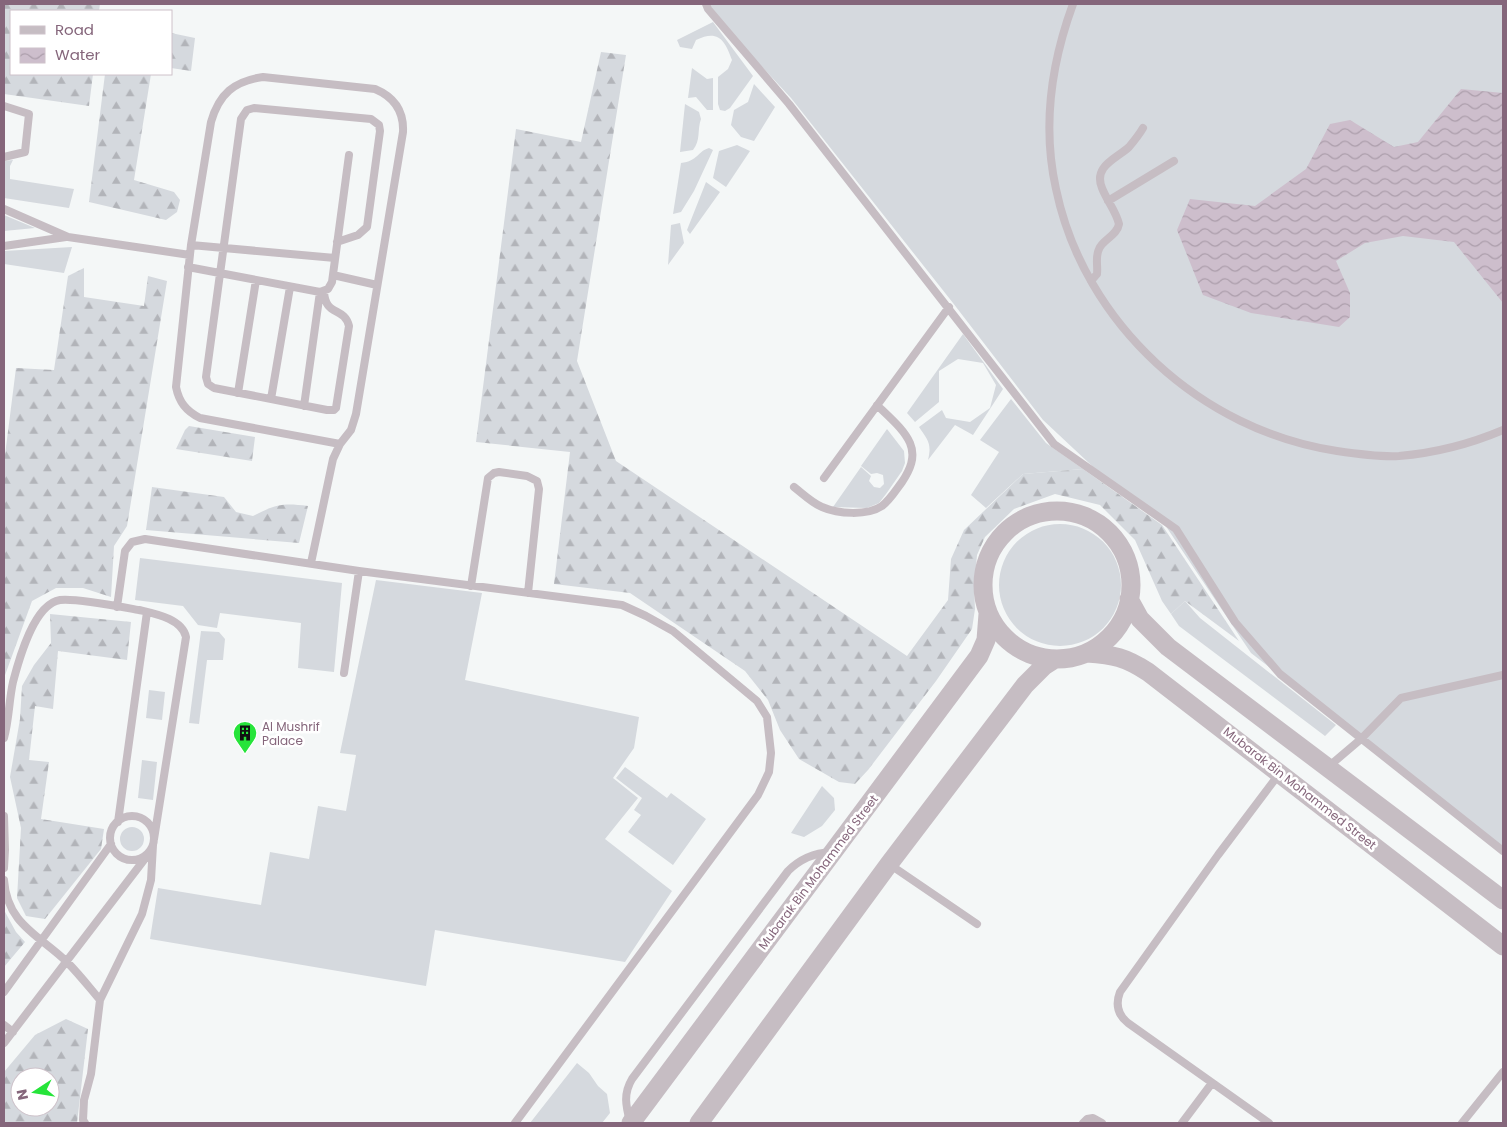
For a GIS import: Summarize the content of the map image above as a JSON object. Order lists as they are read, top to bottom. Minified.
{"streets":{"street":["Mubarak Bin Mohammed Street"]},"places":{"building":["Al Mushrif Palace"]},"legend":["Road","Water"],"north":"left"}
